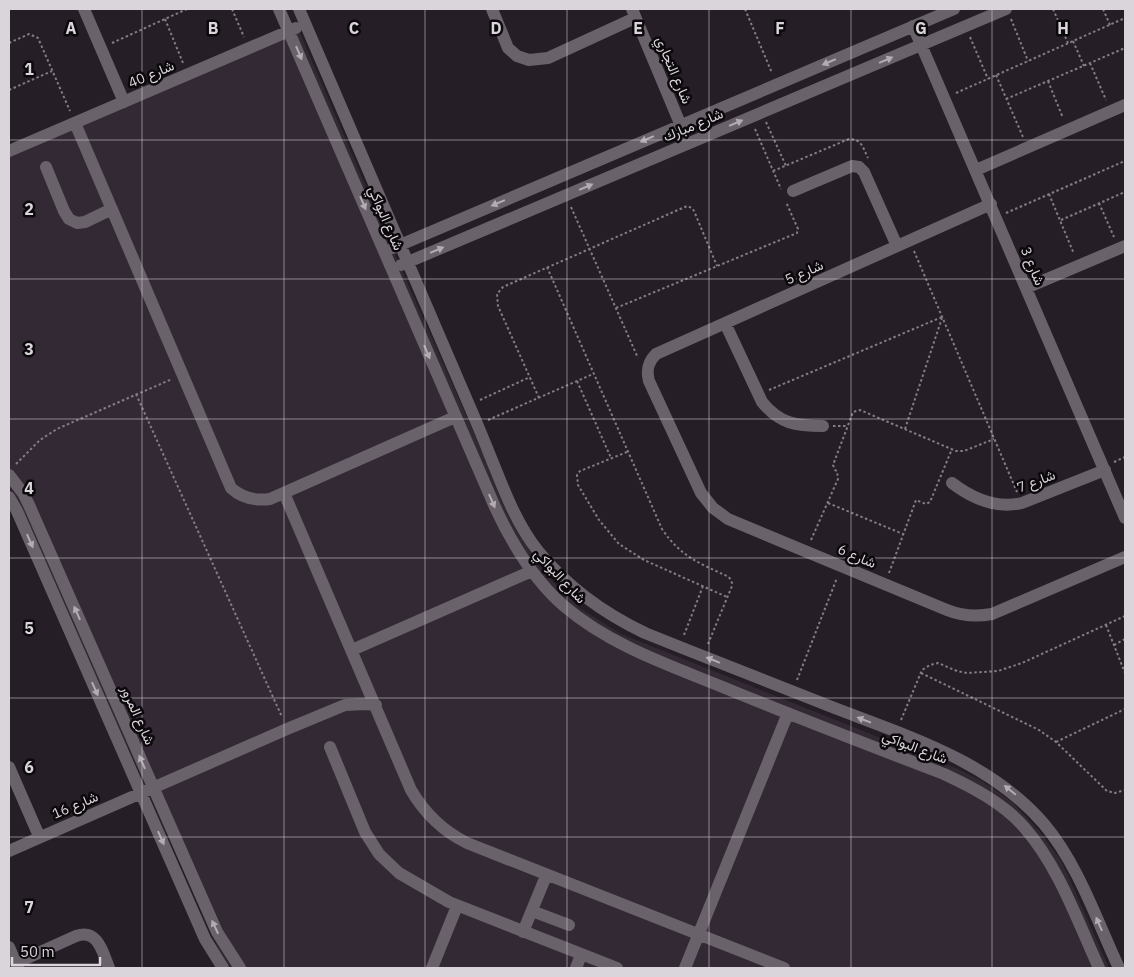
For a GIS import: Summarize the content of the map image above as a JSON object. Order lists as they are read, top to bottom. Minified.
{"streets":{"street":["شارع التجاري","شارع 40","شارع مبارك","شارع البواكي","شارع 3","شارع 5","شارع 7","شارع 6","شارع المرور","شارع 16"]},"crossings":[["شارع التجاري","شارع مبارك"],["شارع 40","شارع البواكي"],["شارع مبارك","شارع البواكي"],["شارع مبارك","شارع 3"],["شارع 3","شارع 5"],["شارع 3","شارع 7"],["شارع 5","شارع 6"],["شارع المرور","شارع 16"]],"scale_bar":"50 m","grid":{"columns":["A","B","C","D","E","F","G","H"],"rows":["1","2","3","4","5","6","7"]}}
